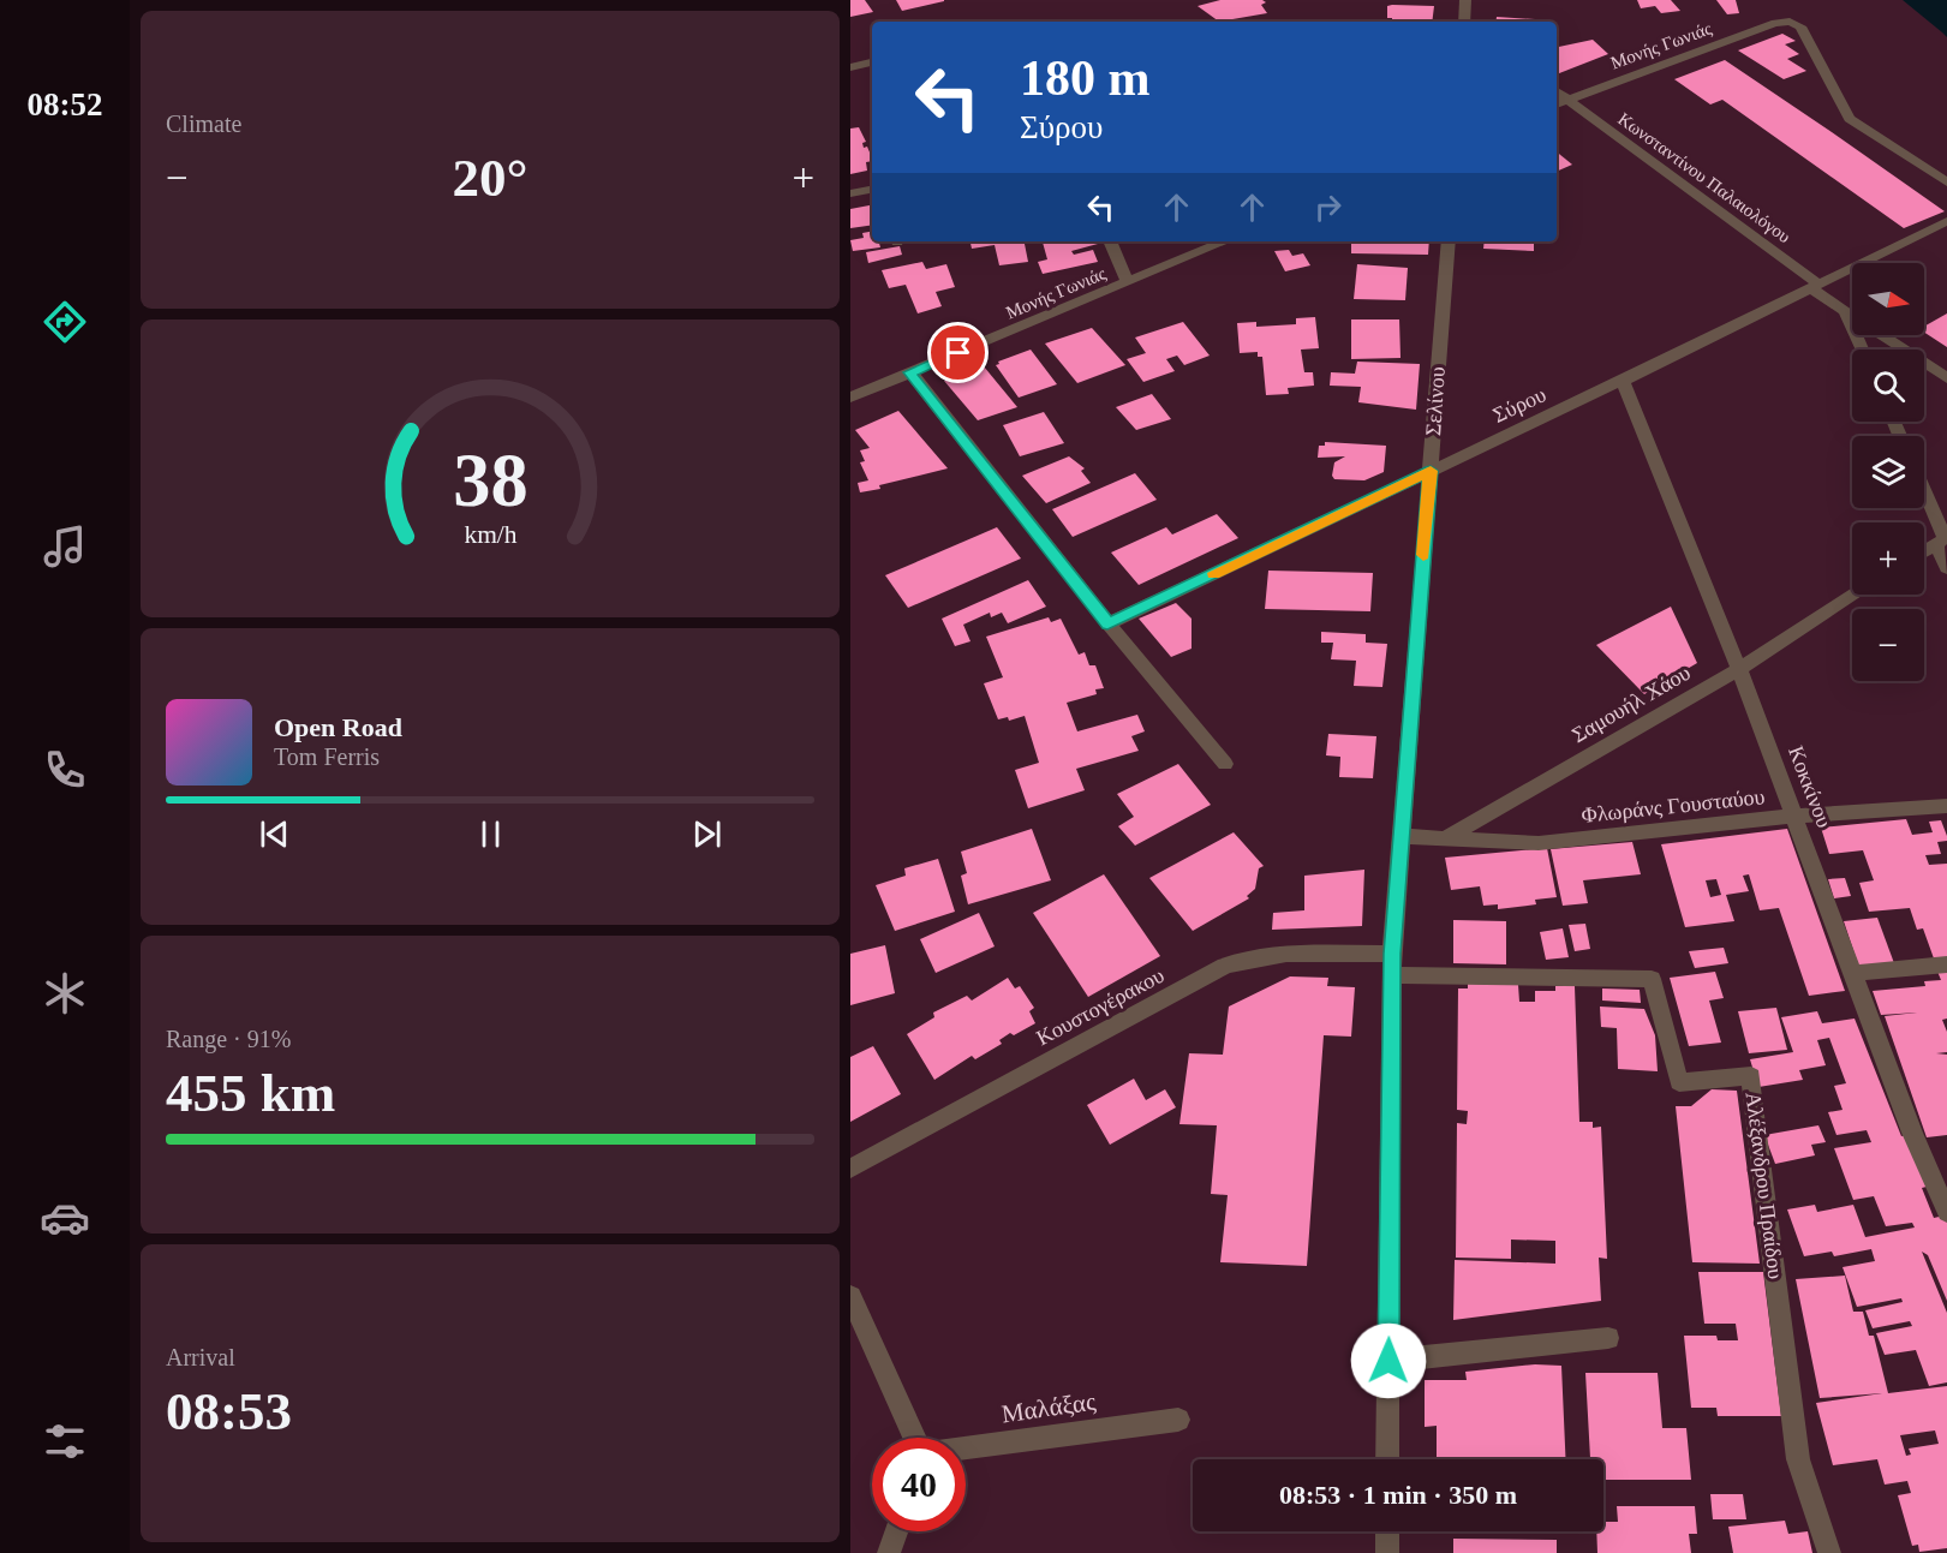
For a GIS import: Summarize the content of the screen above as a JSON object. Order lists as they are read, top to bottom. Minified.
{"streets":{"street":["Μονής Γωνιάς","Κωνσταντίνου Παλαιολόγου","Σελίνου","Σύρου","Σαμουήλ Χάου","Κοκκίνου","Φλωράνς Γουσταύου","Κουστογέρακου","Αλέξανδρου Πραίδου","Μαλάξας"]},"crossings":[["Μονής Γωνιάς","Κωνσταντίνου Παλαιολόγου"],["Κωνσταντίνου Παλαιολόγου","Σύρου"],["Σελίνου","Σύρου"],["Σελίνου","Κουστογέρακου"],["Σελίνου","Αλέξανδρου Πραίδου"],["Σύρου","Κοκκίνου"],["Σαμουήλ Χάου","Κοκκίνου"],["Σαμουήλ Χάου","Φλωράνς Γουσταύου"],["Κοκκίνου","Φλωράνς Γουσταύου"],["Κουστογέρακου","Αλέξανδρου Πραίδου"]],"north":"right","page":{"tabs":"08:52","tile":["Climate",["Range · 91%","455 km"],["Arrival","08:53"]],"turn":["180 m","Σύρου"],"heat":["−","20°","+"],"map_buttons":["+","−"],"song":["Open Road","Tom Ferris"],"limit":"40","trip":"08:53 · 1 min · 350 m","gauge":["38","km/h"]}}
